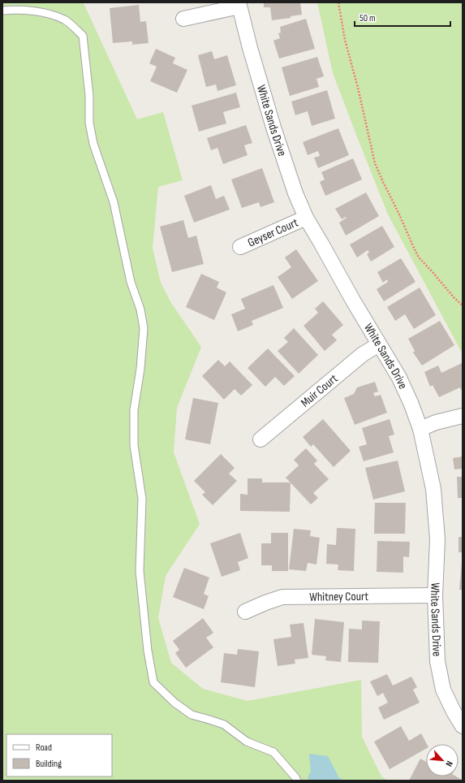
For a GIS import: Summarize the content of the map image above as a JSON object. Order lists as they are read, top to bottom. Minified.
{"streets":{"street":["White Sands Drive","Geyser Court","Muir Court","Whitney Court"]},"crossings":[["White Sands Drive","Geyser Court"],["White Sands Drive","Muir Court"],["White Sands Drive","Whitney Court"]],"legend":["Road","Building"],"scale_bar":"50 m","north":"bottom right"}
